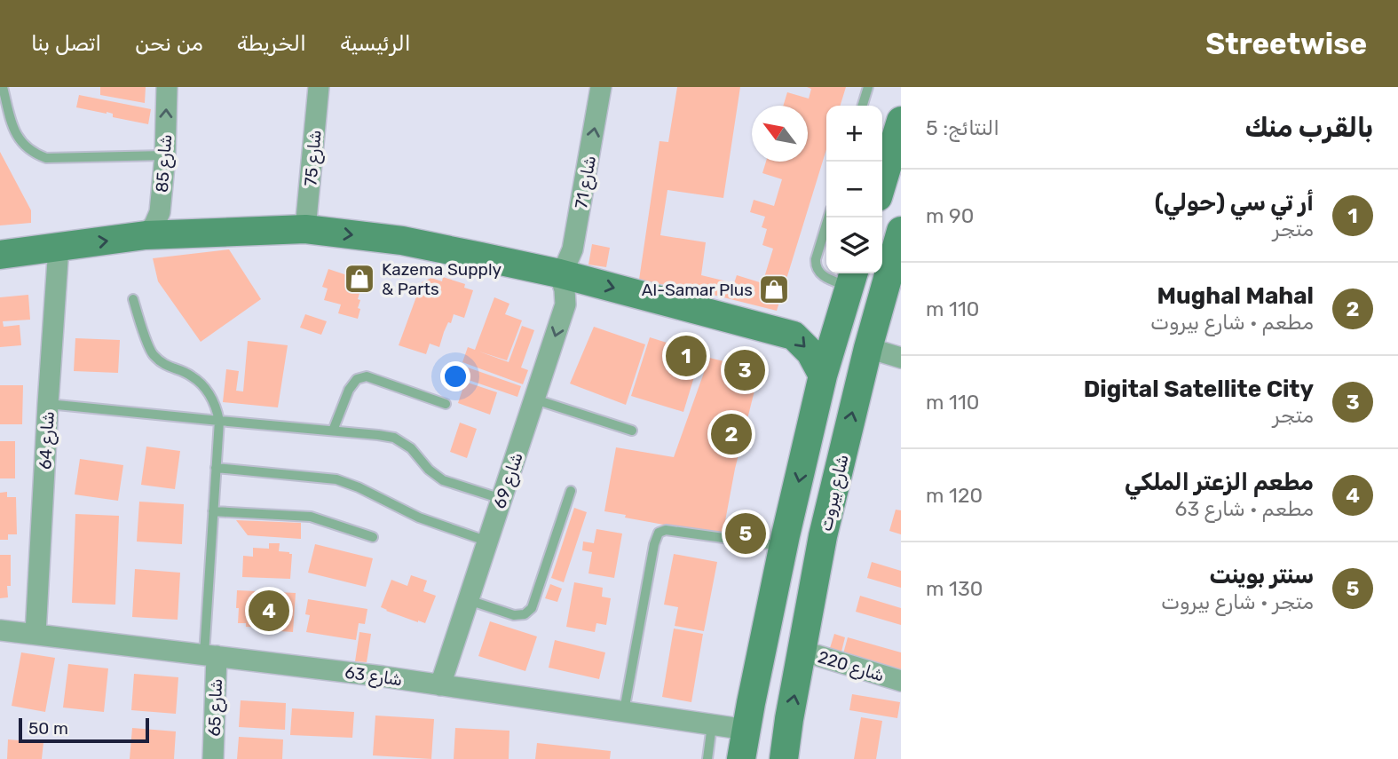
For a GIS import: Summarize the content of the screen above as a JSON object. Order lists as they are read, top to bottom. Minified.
{"streets":{"main road":["شارع بيروت"],"street":["شارع 75","شارع 85","شارع 71","شارع 64","شارع 69","شارع 220","شارع 63","شارع 65"]},"crossings":[["شارع 71","شارع 69"],["شارع 64","شارع 63"],["شارع 69","شارع 63"],["شارع بيروت","شارع 220"],["شارع 63","شارع 65"]],"one_way":["شارع 85","شارع 71"],"places":{"shop":["Kazema Supply & Parts","Al-Samar Plus"]},"scale_bar":"50 m","north":"top left","page":{"header":"Streetwise","nav":["الرئيسية","الخريطة","من نحن","اتصل بنا"],"heading":["بالقرب منك","النتائج: 5"],"map_buttons":["+","−"],"list":[{"mark":"1","name":"أر تي سي (حولي)","note":"متجر","value":"90 m"},{"mark":"2","name":"Mughal Mahal","note":"مطعم · شارع بيروت","value":"110 m"},{"mark":"3","name":"Digital Satellite City","note":"متجر","value":"110 m"},{"mark":"4","name":"مطعم الزعتر الملكي","note":"مطعم · شارع 63","value":"120 m"},{"mark":"5","name":"سنتر بوينت","note":"متجر · شارع بيروت","value":"130 m"}],"pins":["1","3","2","5","4"],"scale":"50 m"}}
